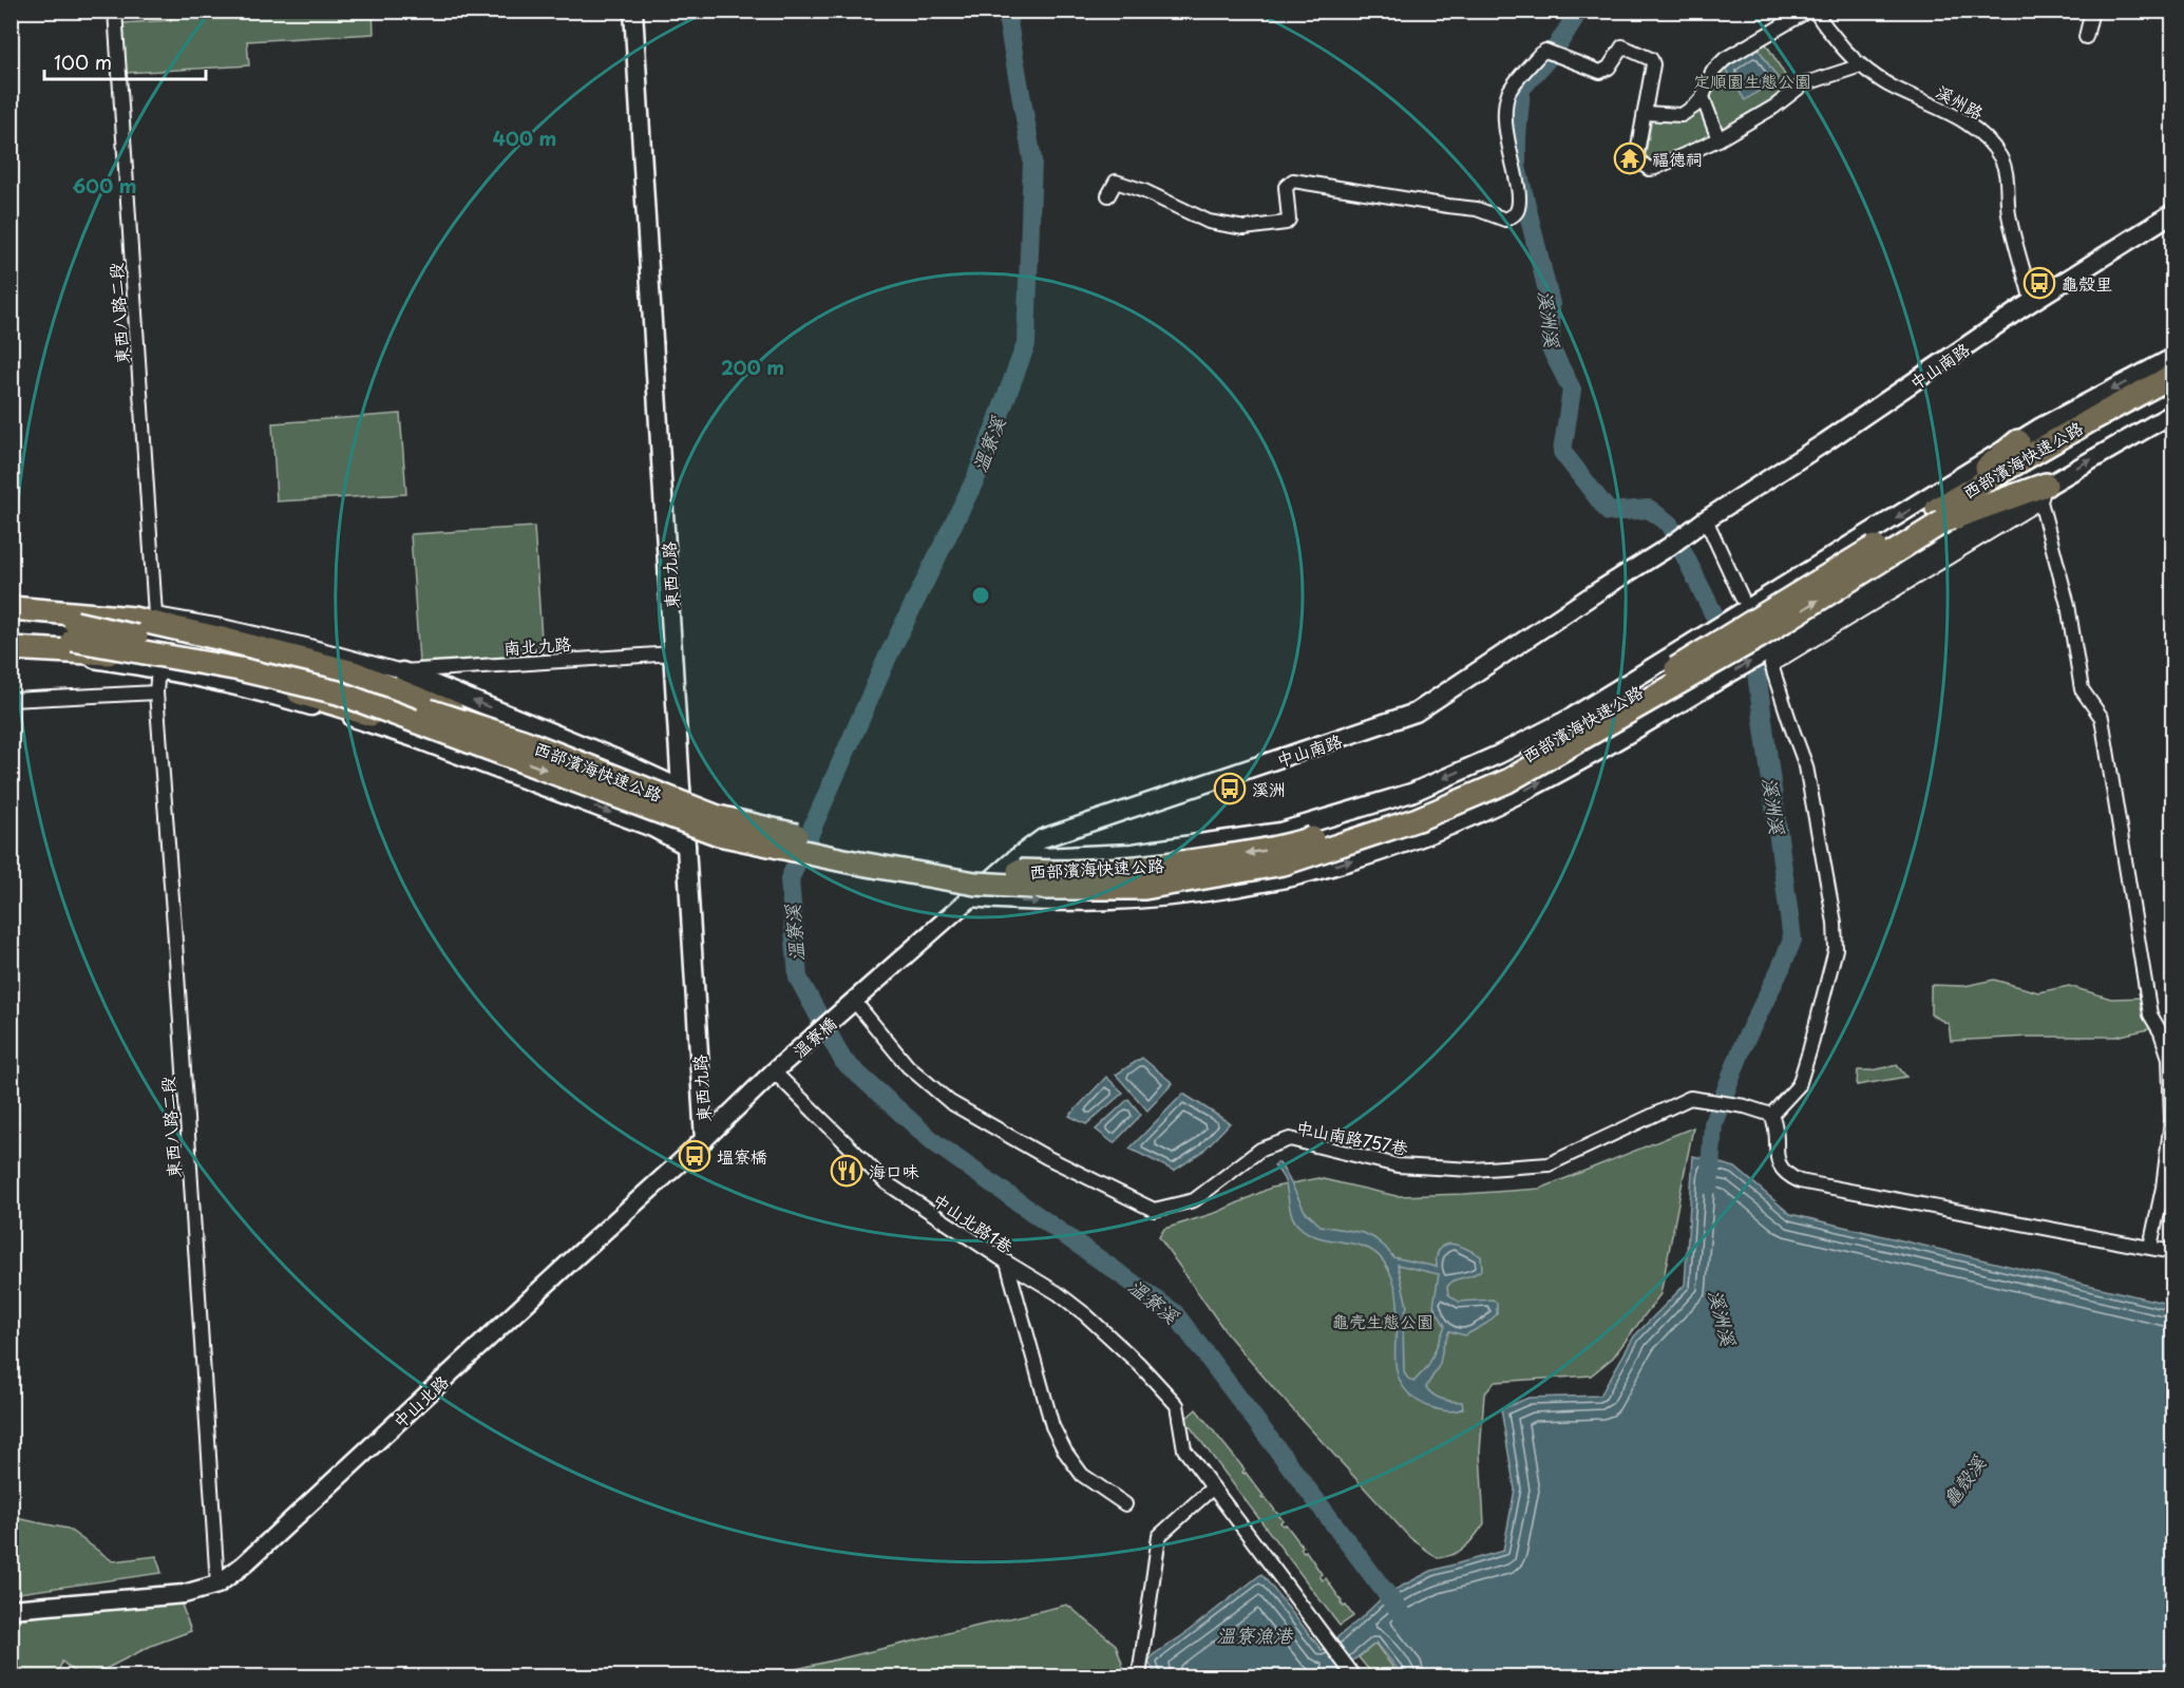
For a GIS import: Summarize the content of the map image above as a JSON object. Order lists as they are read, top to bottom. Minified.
{"streets":{"highway":["西部濱海快速公路"],"street":["溪州路","東西八路二段","中山南路","東西九路","南北九路","溫寮橋","中山南路757巷","中山北路1巷","中山北路"]},"crossings":[["溪州路","中山南路"],["東西八路二段","南北九路"],["東西八路二段","中山北路"],["中山南路","溫寮橋"],["中山南路","中山南路757巷"],["東西九路","南北九路"],["東西九路","中山北路"],["溫寮橋","中山南路757巷"],["溫寮橋","中山北路1巷"],["溫寮橋","中山北路"],["中山北路1巷","中山北路"]],"water":["溪洲溪","溫寮溪","龜殼溪","溫寮漁港"],"parks":["定順園生態公園","龜壳生態公園"],"places":{"temple":["福德祠"],"bus stop":["龜殼里","溪洲","塭寮橋"],"restaurant":["海口味"]},"scale_bar":"100 m","rings":["400 m","600 m","200 m"]}
